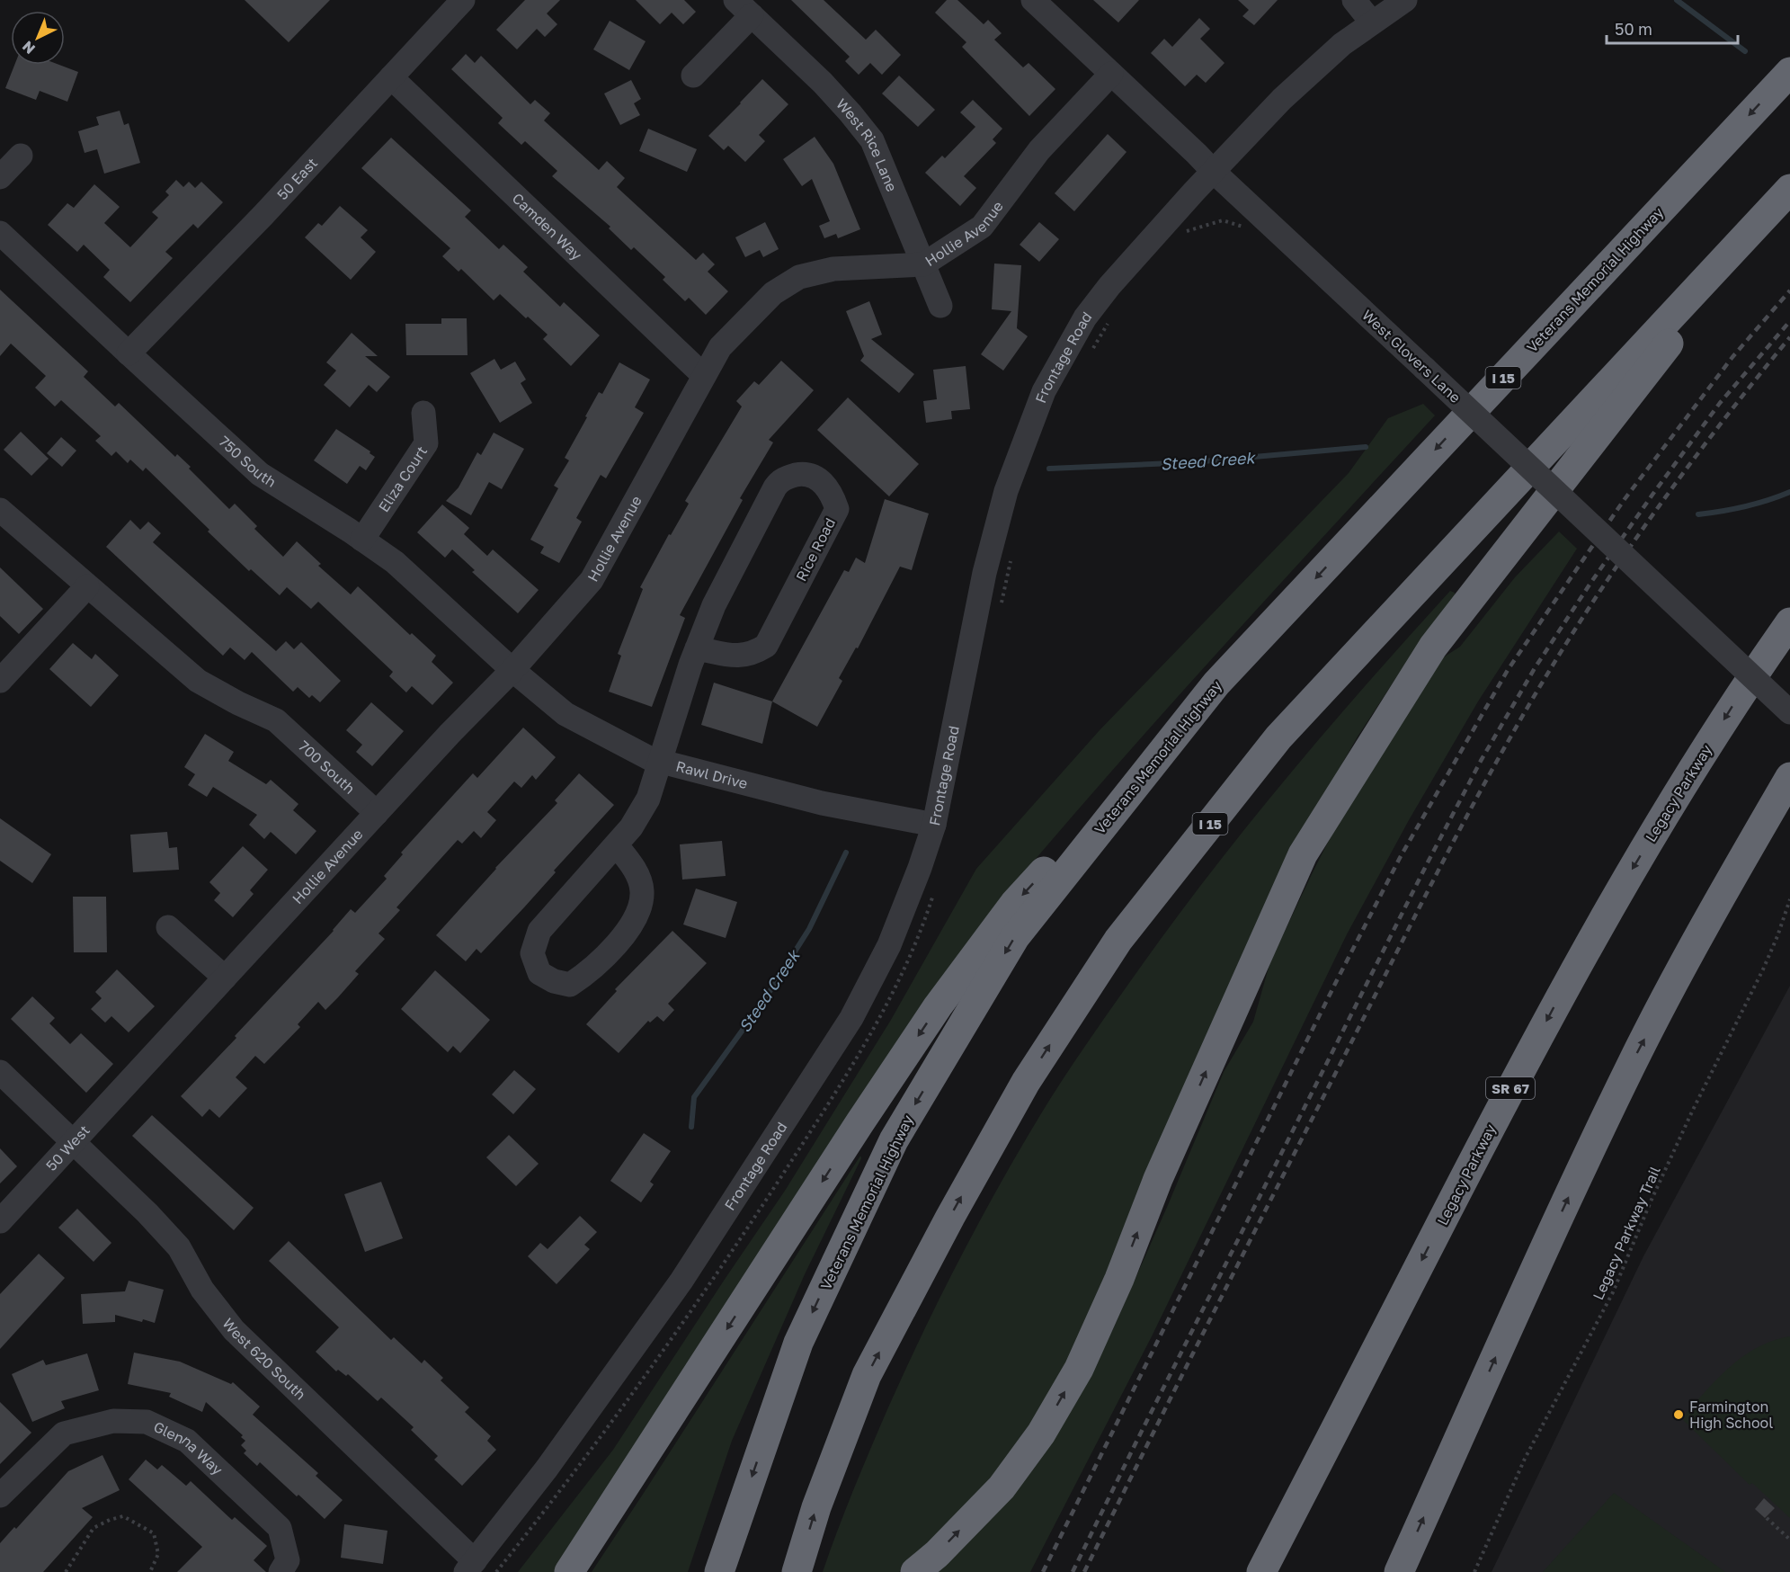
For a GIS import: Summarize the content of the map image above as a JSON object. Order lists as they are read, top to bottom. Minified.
{"streets":{"highway":["Veterans Memorial Highway","I 15","Legacy Parkway","SR 67"],"street":["West Rice Lane","50 East","Camden Way","Hollie Avenue","West Glovers Lane","Frontage Road","750 South","Eliza Court","Rice Road","700 South","Rawl Drive","50 West","West 620 South","Glenna Way"],"path":["Legacy Parkway Trail"]},"crossings":[["West Rice Lane","Hollie Avenue"],["50 East","Camden Way"],["50 East","750 South"],["Camden Way","Hollie Avenue"],["Hollie Avenue","West Glovers Lane"],["Hollie Avenue","750 South"],["Hollie Avenue","700 South"],["Hollie Avenue","Rawl Drive"],["Hollie Avenue","50 West"],["West Glovers Lane","Frontage Road"],["Frontage Road","Rawl Drive"],["Frontage Road","West 620 South"],["750 South","Eliza Court"],["750 South","Rawl Drive"],["Rice Road","Rawl Drive"],["50 West","West 620 South"]],"water":["Steed Creek"],"places":["Farmington High School"],"scale_bar":"50 m","north":"bottom left"}
